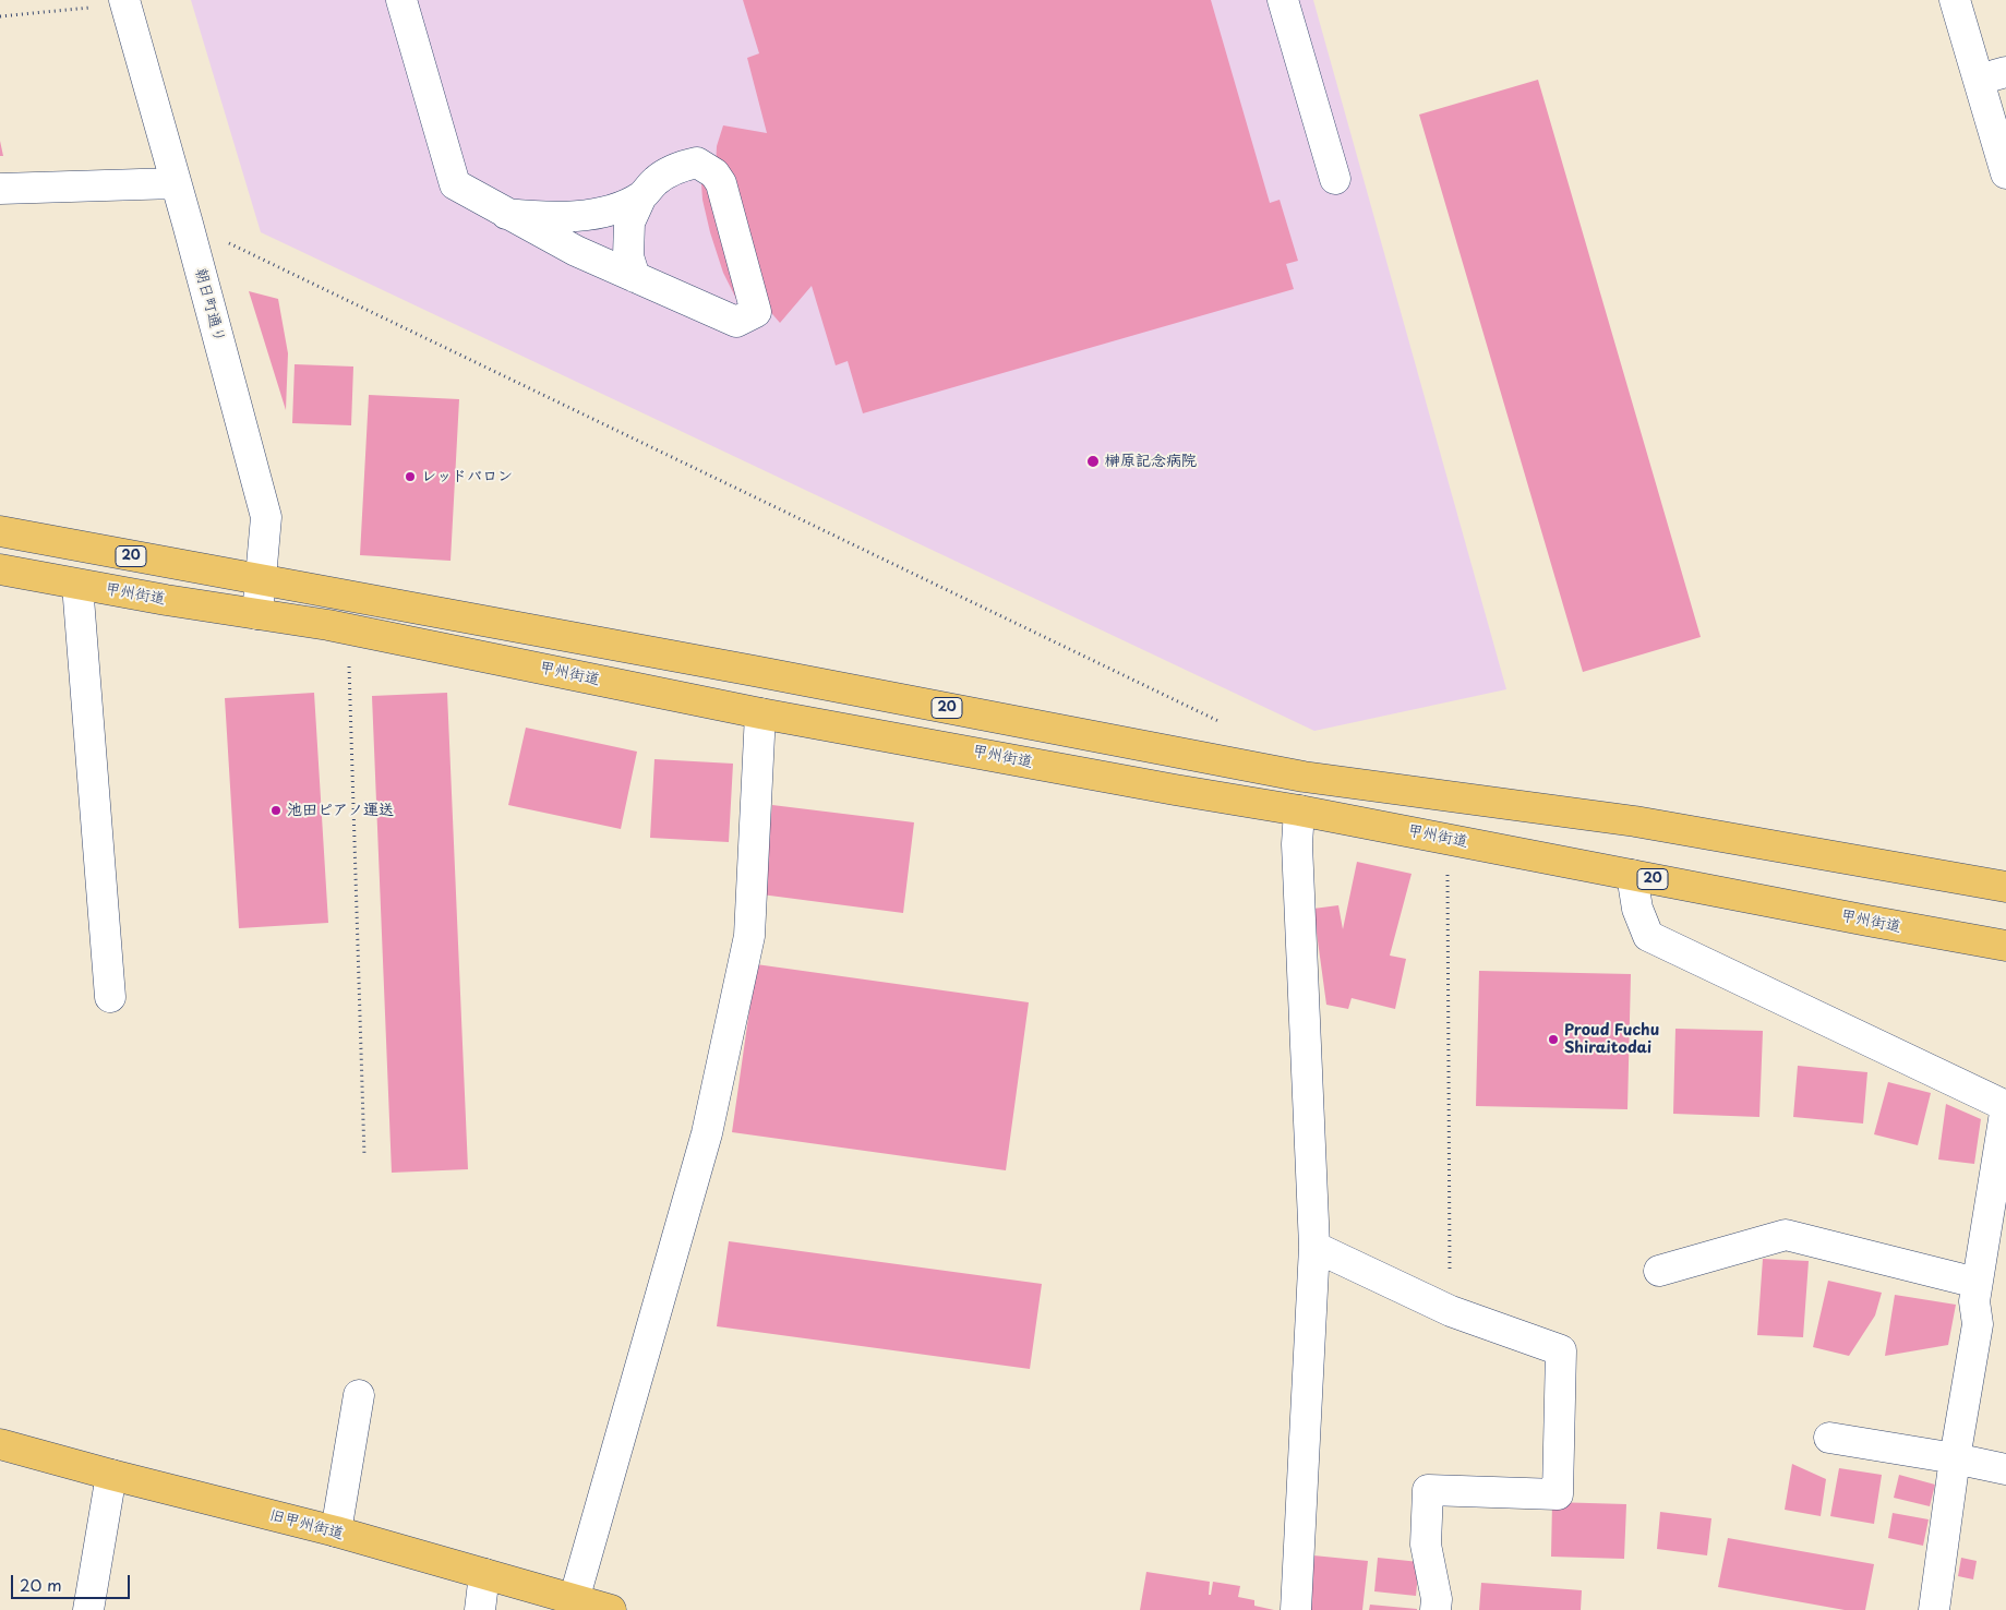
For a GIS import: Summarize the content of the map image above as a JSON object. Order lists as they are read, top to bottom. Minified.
{"streets":{"main road":["20","甲州街道","旧甲州街道"],"street":["朝日町通り"]},"crossings":[["朝日町通り","20"],["朝日町通り","甲州街道"]],"places":["榊原記念病院","レッドバロン","池田ピアノ運送","Proud Fuchu Shiraitodai"],"scale_bar":"20 m"}
